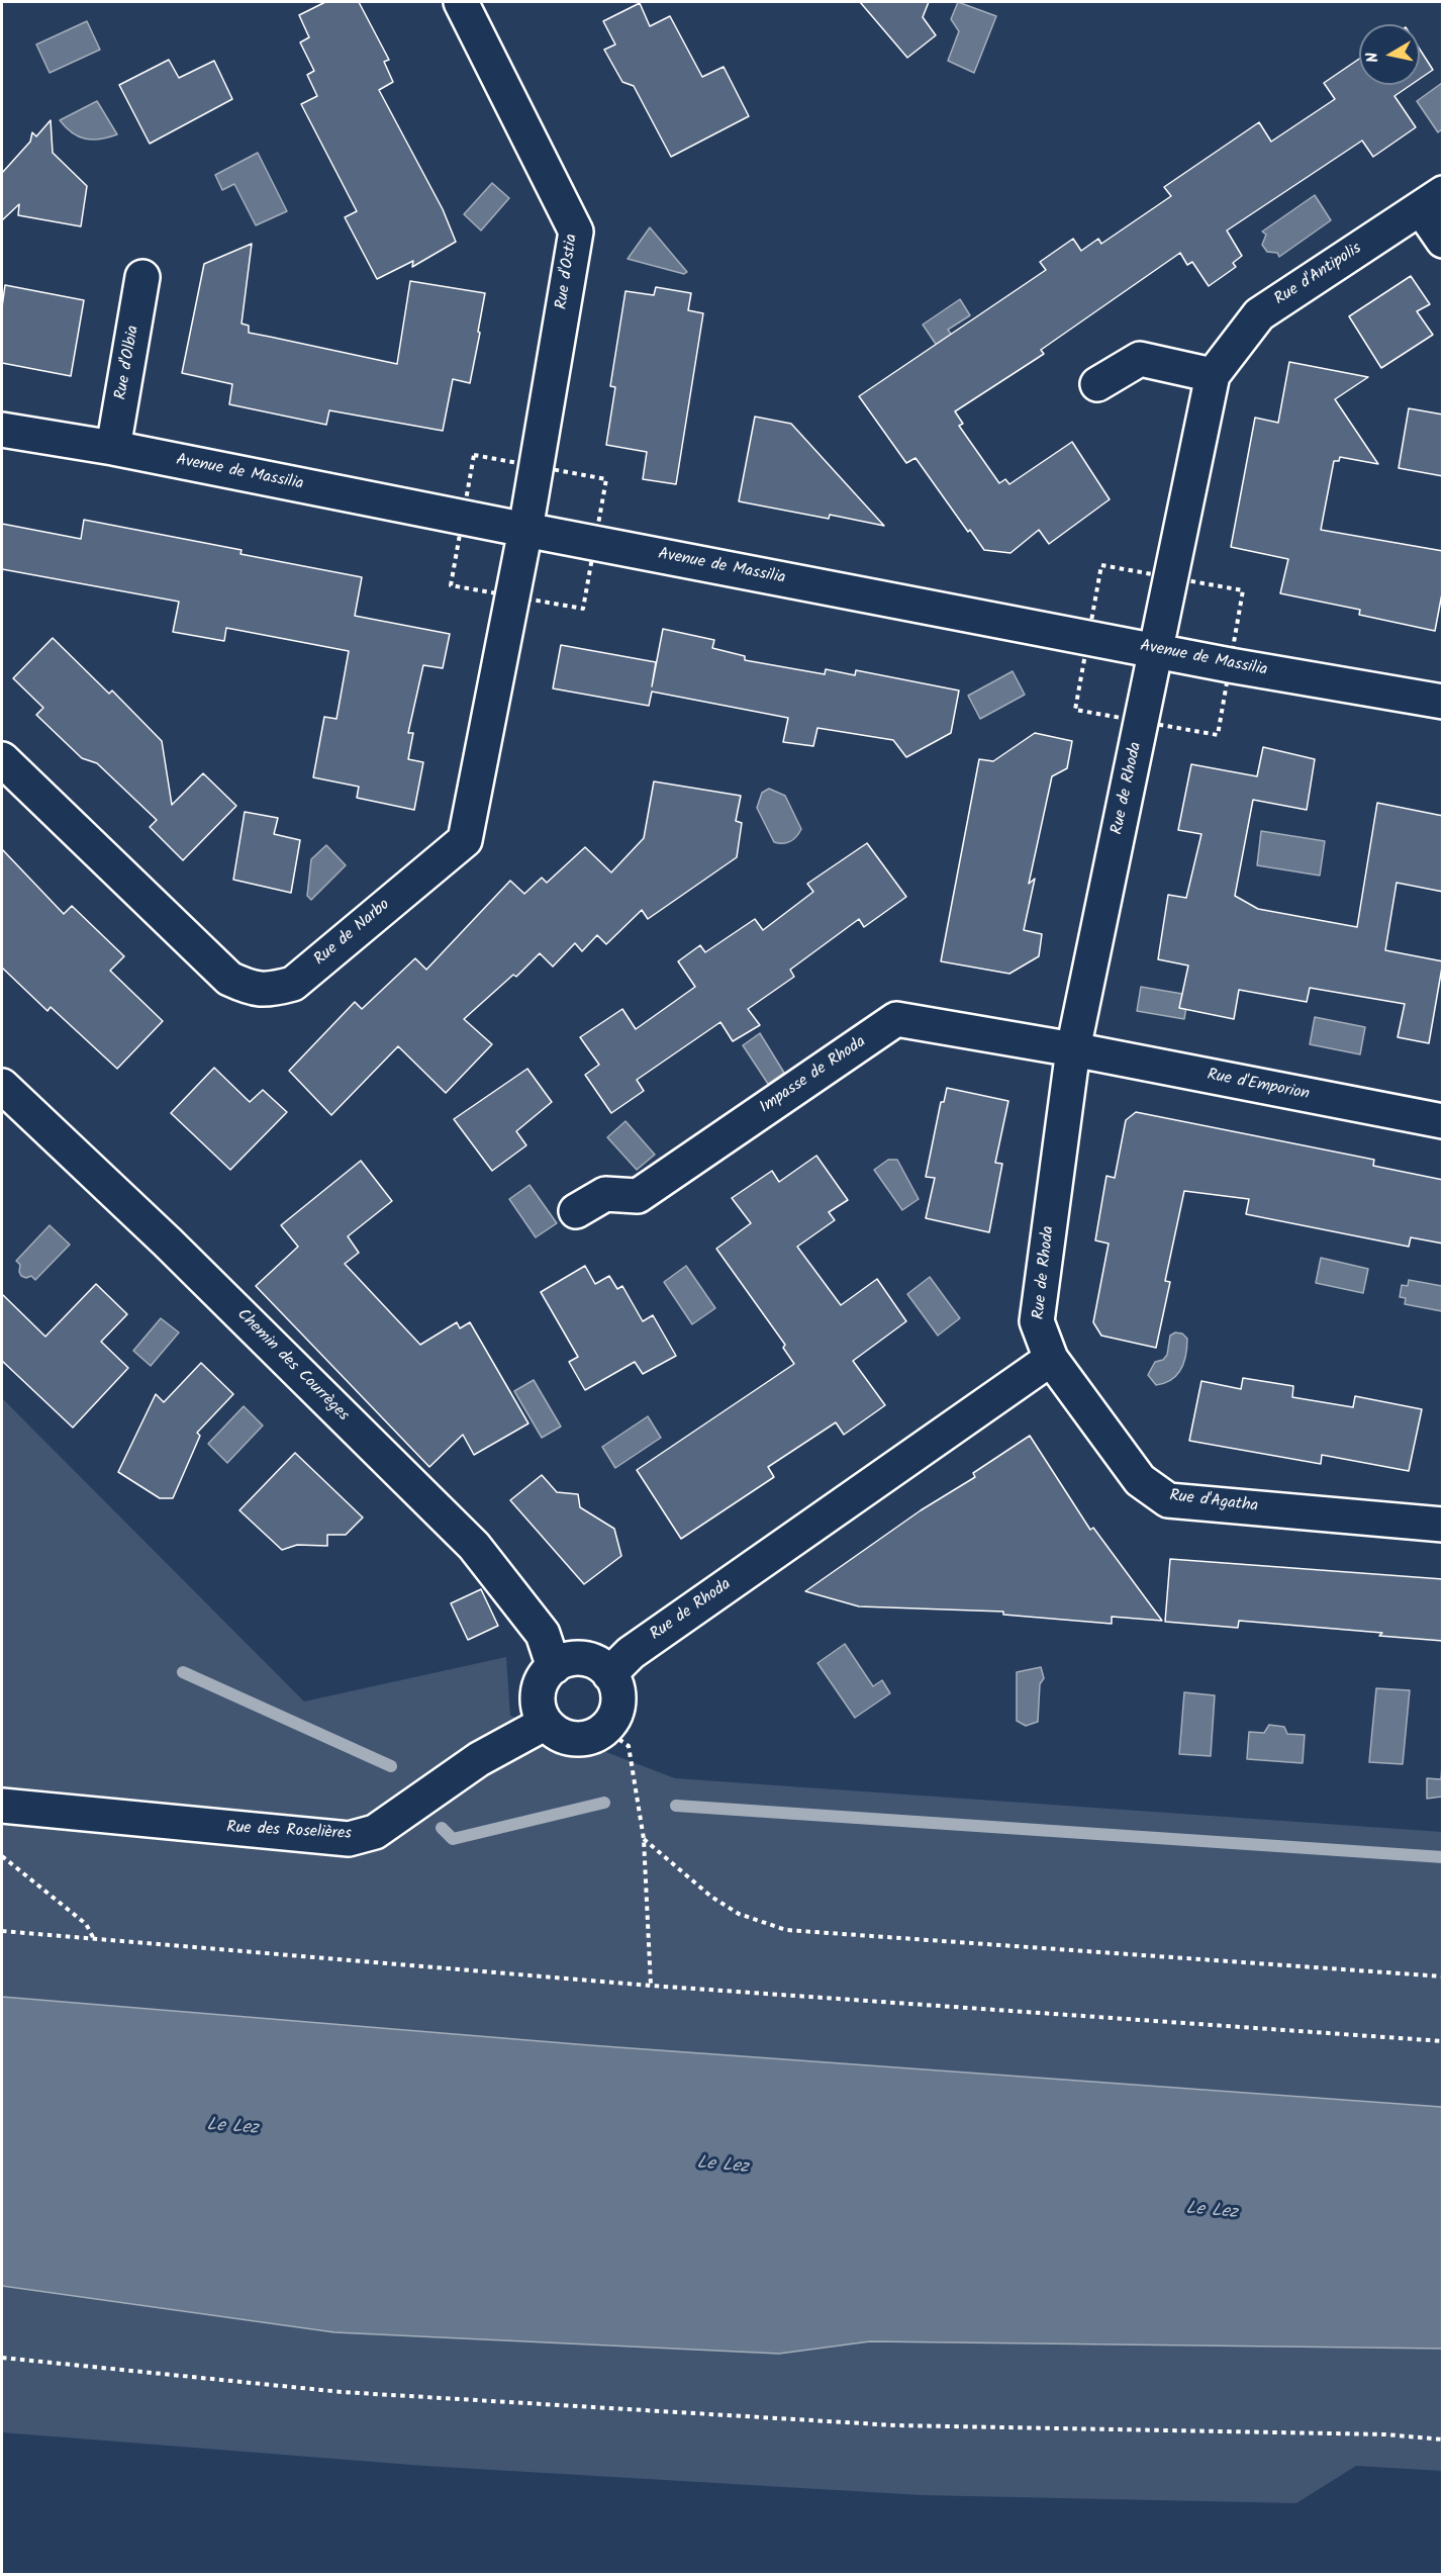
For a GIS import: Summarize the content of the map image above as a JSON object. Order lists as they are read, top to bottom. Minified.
{"streets":{"street":["Rue d'Ostia","Rue d'Antipolis","Rue d'Olbia","Avenue de Massilia","Rue de Rhoda","Rue de Narbo","Impasse de Rhoda","Rue d'Emporion","Chemin des Courrèges","Rue d'Agatha","Rue des Roselières"]},"crossings":[["Rue d'Ostia","Avenue de Massilia"],["Rue d'Ostia","Rue de Narbo"],["Rue d'Antipolis","Avenue de Massilia"],["Rue d'Antipolis","Rue de Rhoda"],["Rue d'Olbia","Avenue de Massilia"],["Avenue de Massilia","Rue de Rhoda"],["Avenue de Massilia","Rue de Narbo"],["Rue de Rhoda","Impasse de Rhoda"],["Rue de Rhoda","Rue d'Emporion"],["Rue de Rhoda","Chemin des Courrèges"],["Rue de Rhoda","Rue d'Agatha"],["Rue de Rhoda","Rue des Roselières"],["Impasse de Rhoda","Rue d'Emporion"],["Chemin des Courrèges","Rue des Roselières"]],"water":["Le Lez"],"north":"left"}
